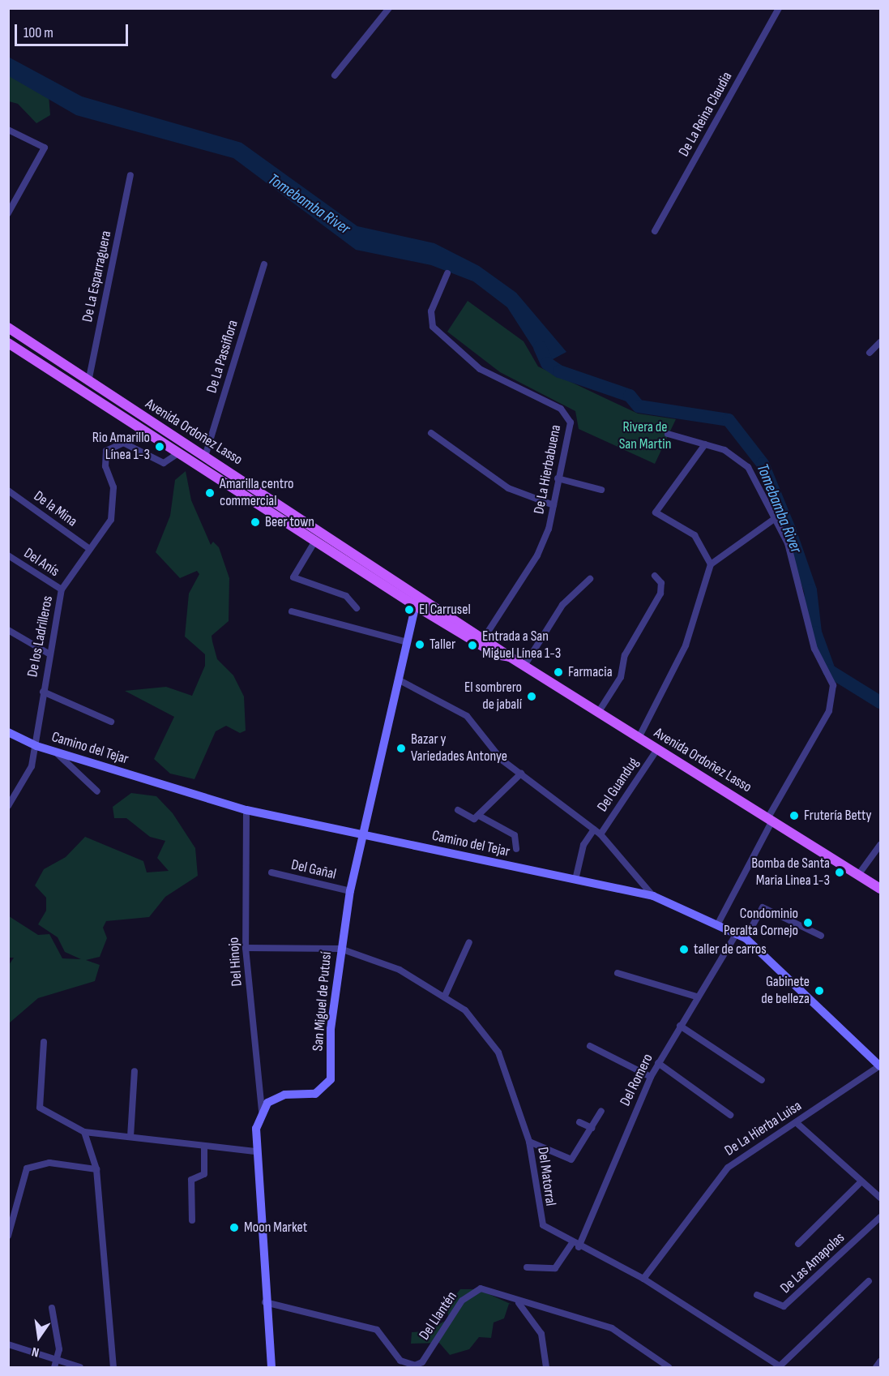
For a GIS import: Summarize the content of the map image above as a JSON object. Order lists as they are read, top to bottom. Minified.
{"streets":{"main road":["Avenida Ordoñez Lasso"],"street":["De La Reina Claudia","De La Esparraguera","De La Passiflora","De La Hierbabuena","De la Mina","Del Anís","De los Ladrilleros","Camino del Tejar","Del Guandug","Del Gañal","Del Hinojo","San Miguel de Putusí","Del Romero","De La Hierba Luisa","Del Matorral","De Las Amapolas","Del Llantén"]},"crossings":[["De La Esparraguera","Avenida Ordoñez Lasso"],["De La Passiflora","Avenida Ordoñez Lasso"],["Avenida Ordoñez Lasso","De La Hierbabuena"],["Avenida Ordoñez Lasso","De los Ladrilleros"],["Avenida Ordoñez Lasso","Del Guandug"],["Avenida Ordoñez Lasso","San Miguel de Putusí"],["De la Mina","De los Ladrilleros"],["Del Anís","De los Ladrilleros"],["De los Ladrilleros","Camino del Tejar"],["Camino del Tejar","Del Hinojo"],["Camino del Tejar","San Miguel de Putusí"],["Camino del Tejar","Del Romero"],["Camino del Tejar","De La Hierba Luisa"],["Del Gañal","San Miguel de Putusí"],["Del Hinojo","San Miguel de Putusí"],["Del Hinojo","Del Matorral"],["San Miguel de Putusí","Del Matorral"],["Del Romero","Del Matorral"],["De La Hierba Luisa","Del Matorral"]],"water":["Tomebamba River"],"parks":["Rivera de San Martin"],"places":["Rio Amarillo Línea 1-3","Amarilla centro commercial","Beer town","El Carrusel","Taller","Entrada a San Miguel Línea 1-3","Farmacia","El sombrero de jabalí","Bazar y Variedades Antonye","Frutería Betty","Bomba de Santa Maria Linea 1-3","Condominio Peralta Cornejo","taller de carros","Gabinete de belleza","Moon Market"],"scale_bar":"100 m","north":"bottom"}
